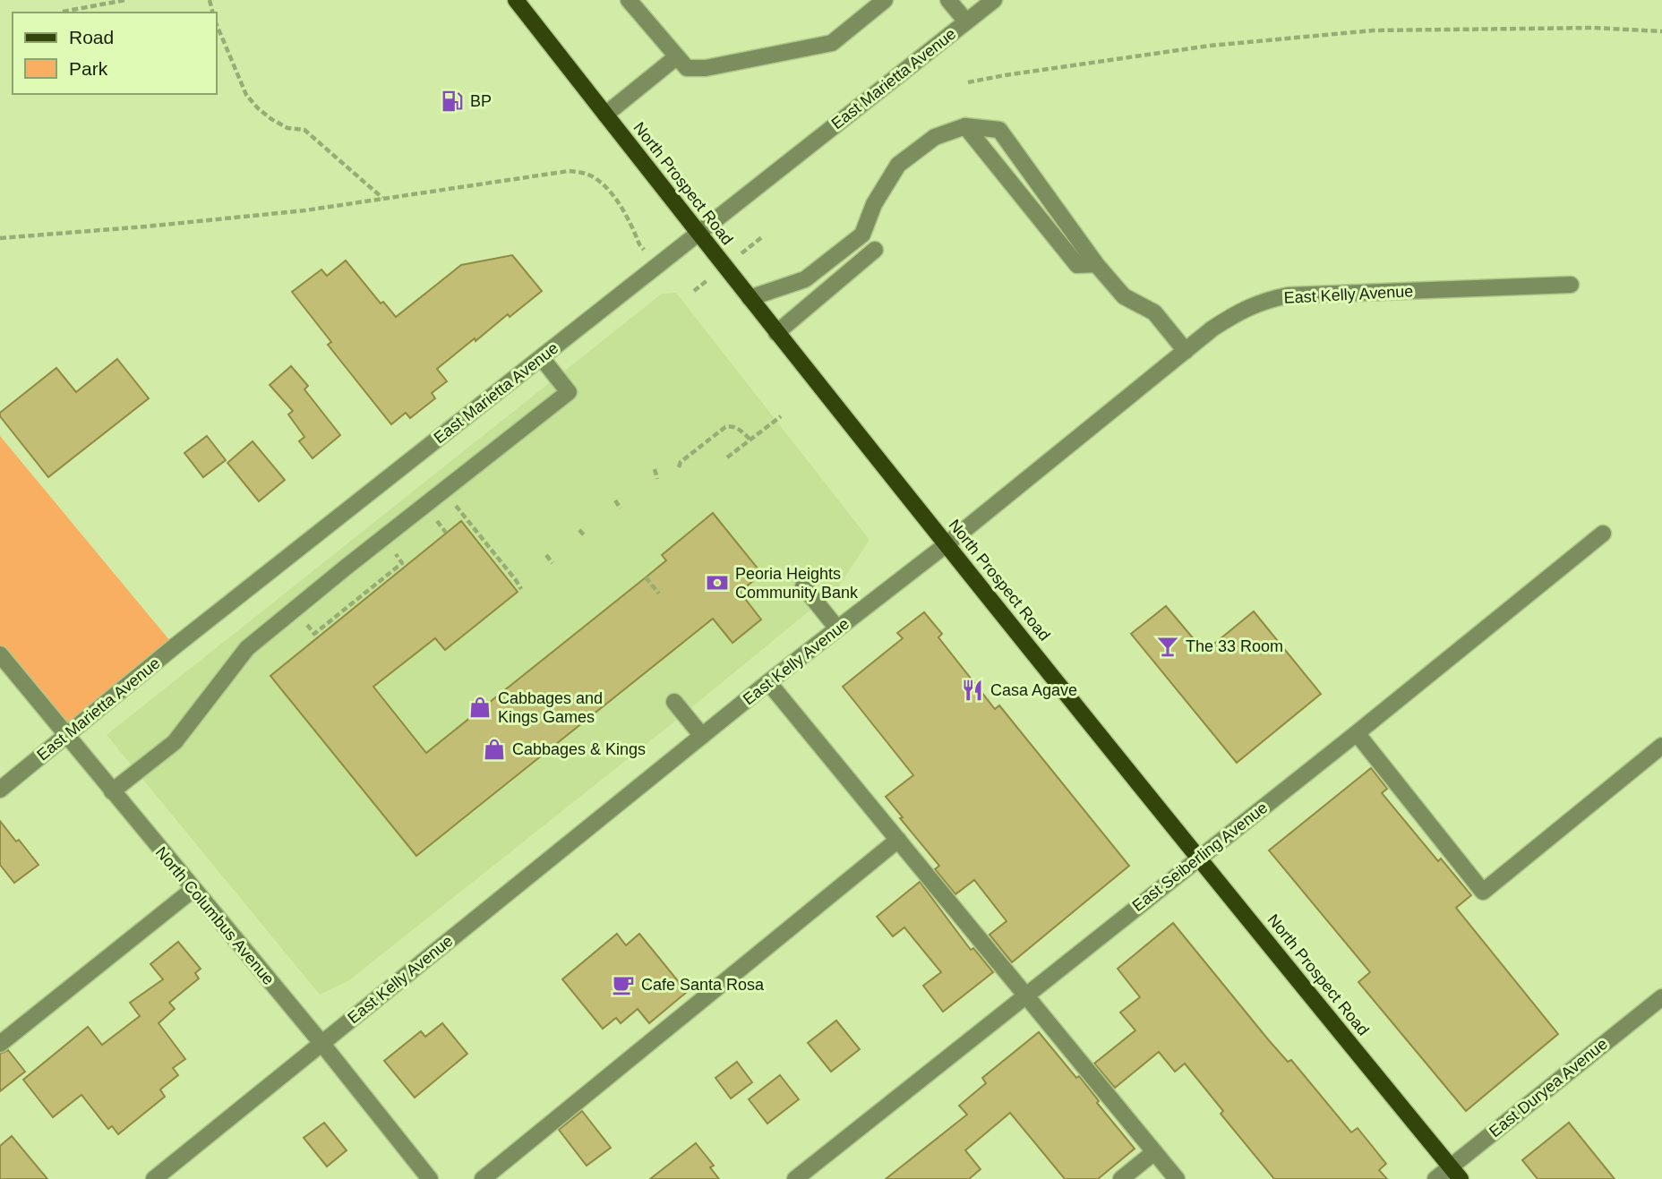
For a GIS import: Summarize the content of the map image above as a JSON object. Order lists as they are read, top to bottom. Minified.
{"streets":{"main road":["North Prospect Road"],"street":["East Marietta Avenue","East Kelly Avenue","East Seiberling Avenue","North Columbus Avenue","East Duryea Avenue"]},"crossings":[["East Marietta Avenue","North Prospect Road"],["East Marietta Avenue","North Columbus Avenue"],["North Prospect Road","East Kelly Avenue"],["North Prospect Road","East Seiberling Avenue"],["North Prospect Road","East Duryea Avenue"],["East Kelly Avenue","North Columbus Avenue"]],"places":{"fuel station":["BP"],"bank":["Peoria Heights Community Bank"],"bar":["The 33 Room"],"restaurant":["Casa Agave"],"shop":["Cabbages and Kings Games","Cabbages & Kings"],"cafe":["Cafe Santa Rosa"]},"legend":["Road","Park"]}
